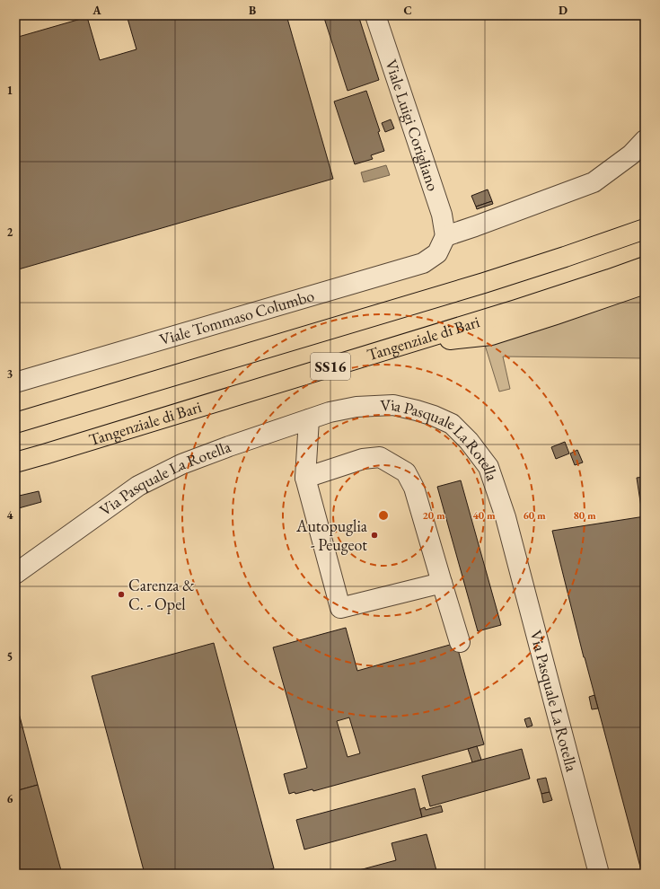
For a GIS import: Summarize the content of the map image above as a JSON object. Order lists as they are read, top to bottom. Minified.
{"streets":{"highway":["Tangenziale di Bari","SS16"],"street":["Viale Luigi Corigliano","Viale Tommaso Columbo","Via Pasquale La Rotella"]},"crossings":[["Viale Luigi Corigliano","Viale Tommaso Columbo"]],"places":["Autopuglia - Peugeot","Carenza & C. - Opel"],"grid":{"columns":["A","B","C","D"],"rows":["1","2","3","4","5","6"]},"rings":["20 m","40 m","60 m","80 m"]}
